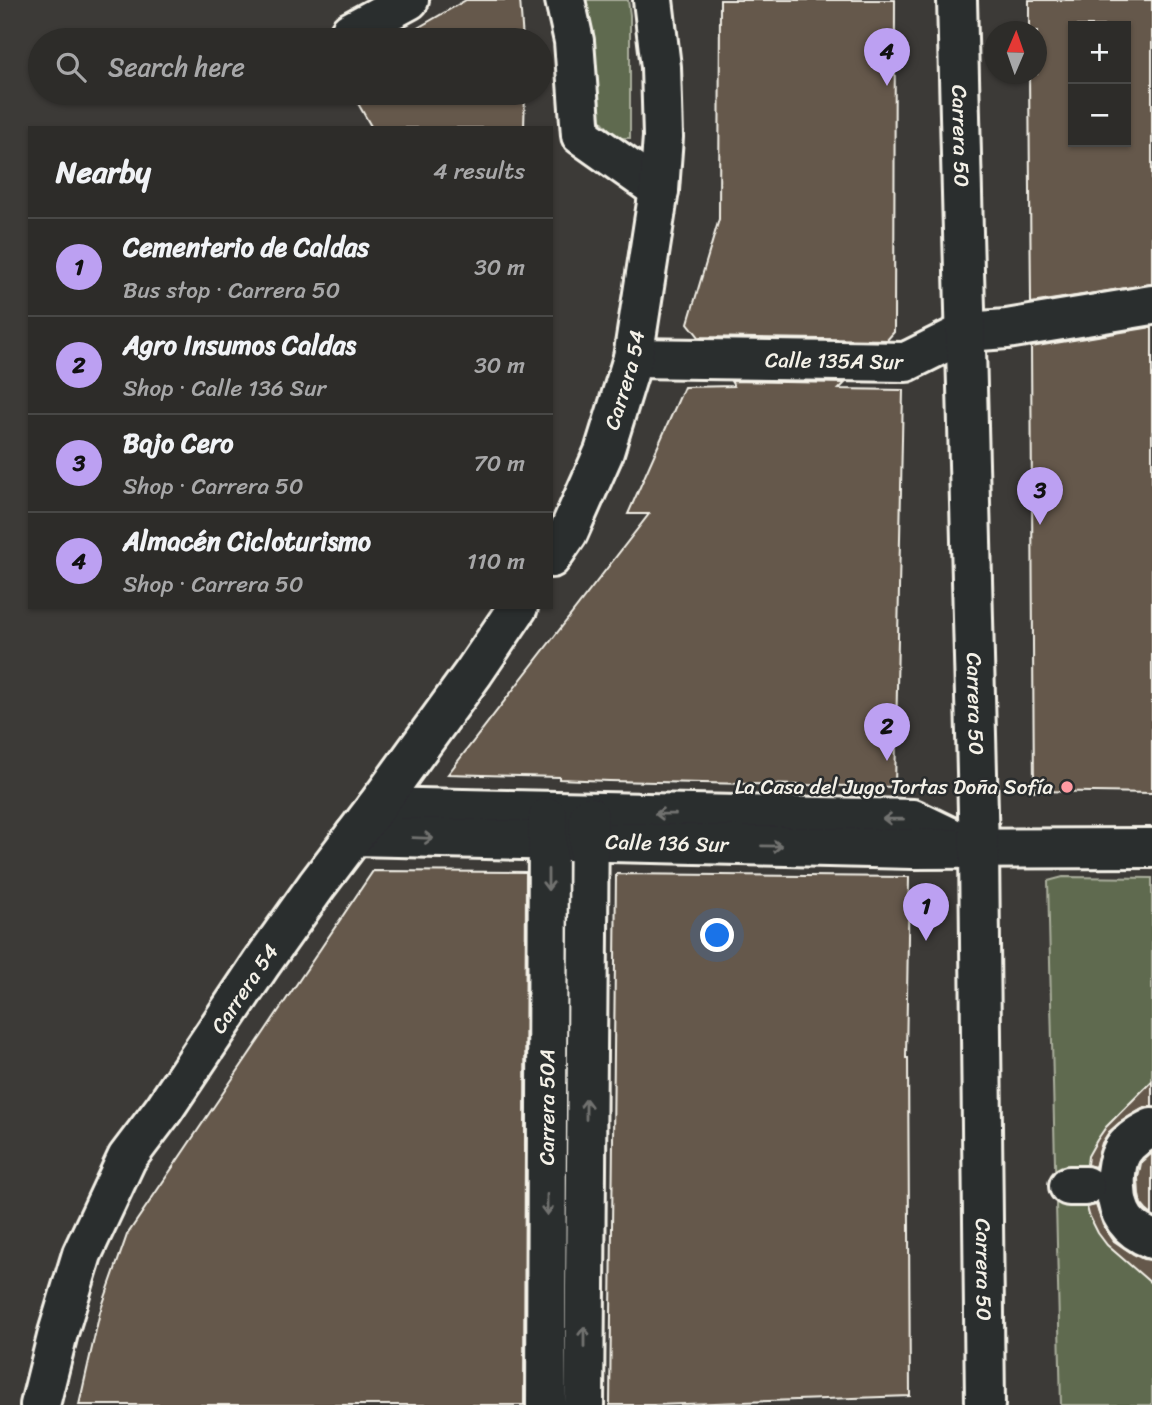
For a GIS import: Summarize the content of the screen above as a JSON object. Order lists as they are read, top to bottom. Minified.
{"streets":{"street":["Carrera 50","Calle 135A Sur","Carrera 54","Calle 136 Sur","Carrera 50A"]},"crossings":[["Carrera 50","Calle 135A Sur"],["Carrera 50","Calle 136 Sur"],["Calle 135A Sur","Carrera 54"],["Carrera 54","Calle 136 Sur"],["Calle 136 Sur","Carrera 50A"]],"places":["La Casa del Jugo Tortas Doña Sofía"],"north":"top","page":{"map_buttons":["+","−"],"pins":["4","3","2","1"],"search":"Search here","heading":["Nearby","4 results"],"list":[{"mark":"1","name":"Cementerio de Caldas","note":"Bus stop · Carrera 50","value":"30 m"},{"mark":"2","name":"Agro Insumos Caldas","note":"Shop · Calle 136 Sur","value":"30 m"},{"mark":"3","name":"Bajo Cero","note":"Shop · Carrera 50","value":"70 m"},{"mark":"4","name":"Almacén Cicloturismo","note":"Shop · Carrera 50","value":"110 m"}]}}
